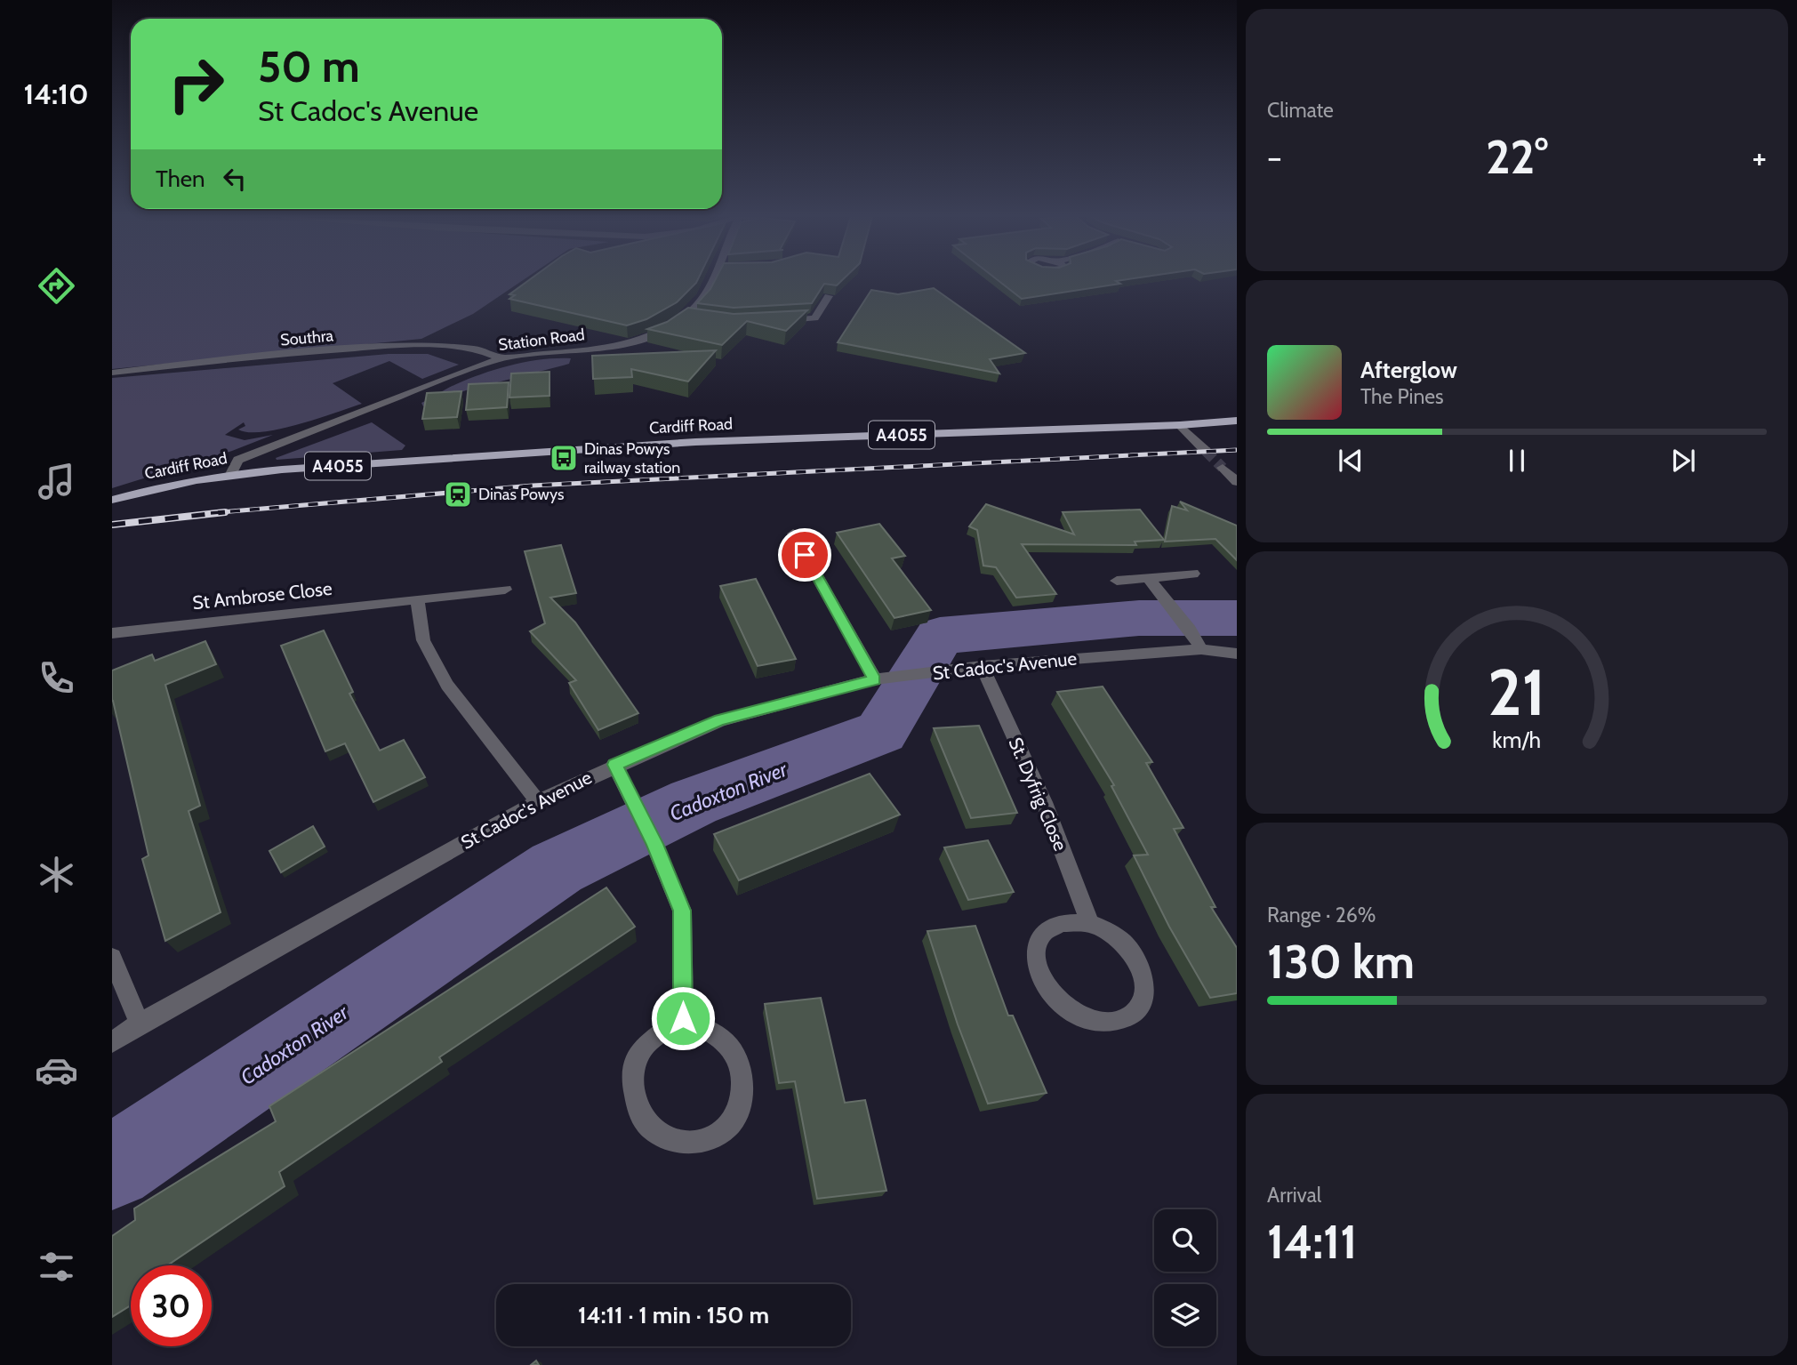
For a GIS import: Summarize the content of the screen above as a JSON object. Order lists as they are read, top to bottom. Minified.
{"streets":{"main road":["Cardiff Road","A4055"],"street":["Southra","Station Road","St Ambrose Close","St Cadoc's Avenue","St. Dyfrig Close"]},"crossings":[["Southra","Station Road"],["Station Road","Cardiff Road"],["St Cadoc's Avenue","St. Dyfrig Close"]],"water":["Cadoxton River"],"places":{"bus stop":["Dinas Powys railway station"],"station":["Dinas Powys"]},"page":{"tabs":"14:10","tile":["Climate",["Range · 26%","130 km"],["Arrival","14:11"]],"turn":["50 m","St Cadoc's Avenue"],"heat":["−","22°","+"],"then":"Then","song":["Afterglow","The Pines"],"limit":"30","trip":"14:11 · 1 min · 150 m","gauge":["21","km/h"]}}
